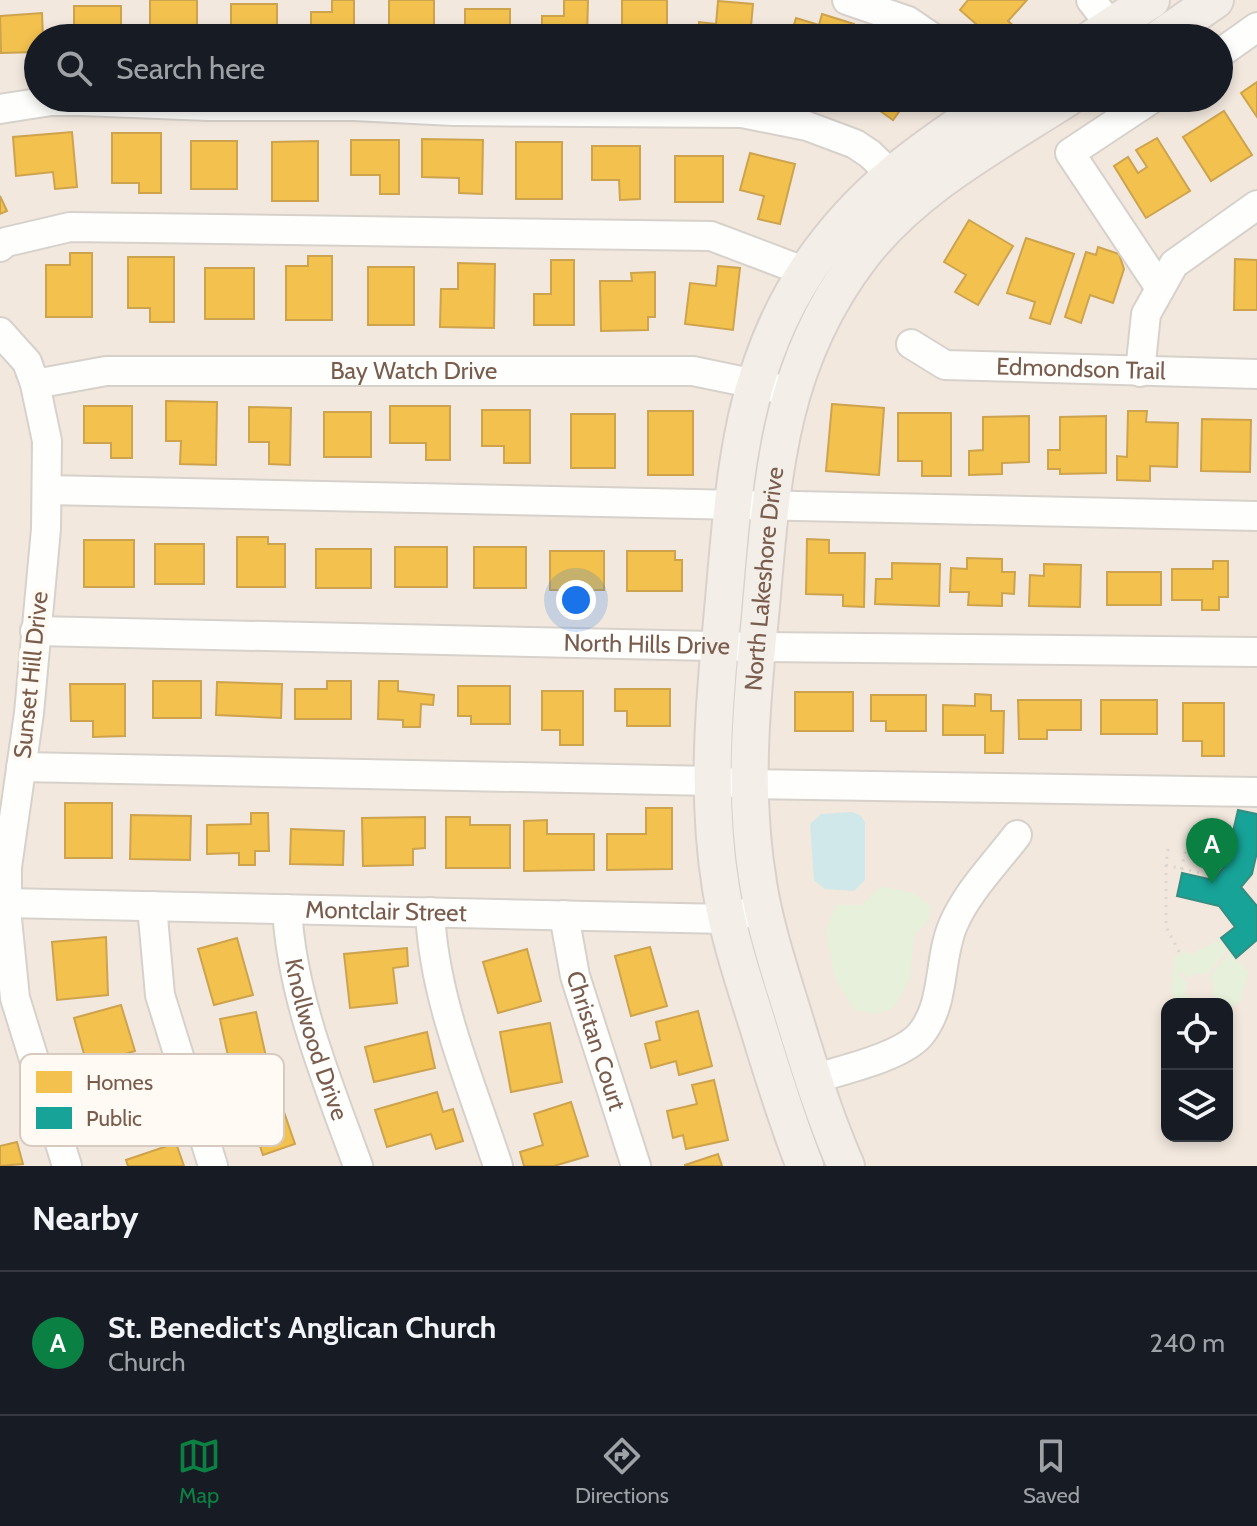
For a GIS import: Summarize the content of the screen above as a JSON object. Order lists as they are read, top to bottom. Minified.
{"streets":{"main road":["North Lakeshore Drive"],"street":["Edmondson Trail","Bay Watch Drive","North Hills Drive","Sunset Hill Drive","Montclair Street","Knollwood Drive","Christan Court"]},"crossings":[["Bay Watch Drive","North Lakeshore Drive"],["Bay Watch Drive","Sunset Hill Drive"],["North Lakeshore Drive","North Hills Drive"],["North Lakeshore Drive","Montclair Street"],["North Hills Drive","Sunset Hill Drive"],["Sunset Hill Drive","Montclair Street"],["Montclair Street","Knollwood Drive"],["Montclair Street","Christan Court"]],"legend":["Homes","Public"],"page":{"search":"Search here","pins":"A","heading":"Nearby","list":[{"mark":"A","name":"St. Benedict's Anglican Church","note":"Church","value":"240 m"}],"nav":["Map","Directions","Saved"]}}
